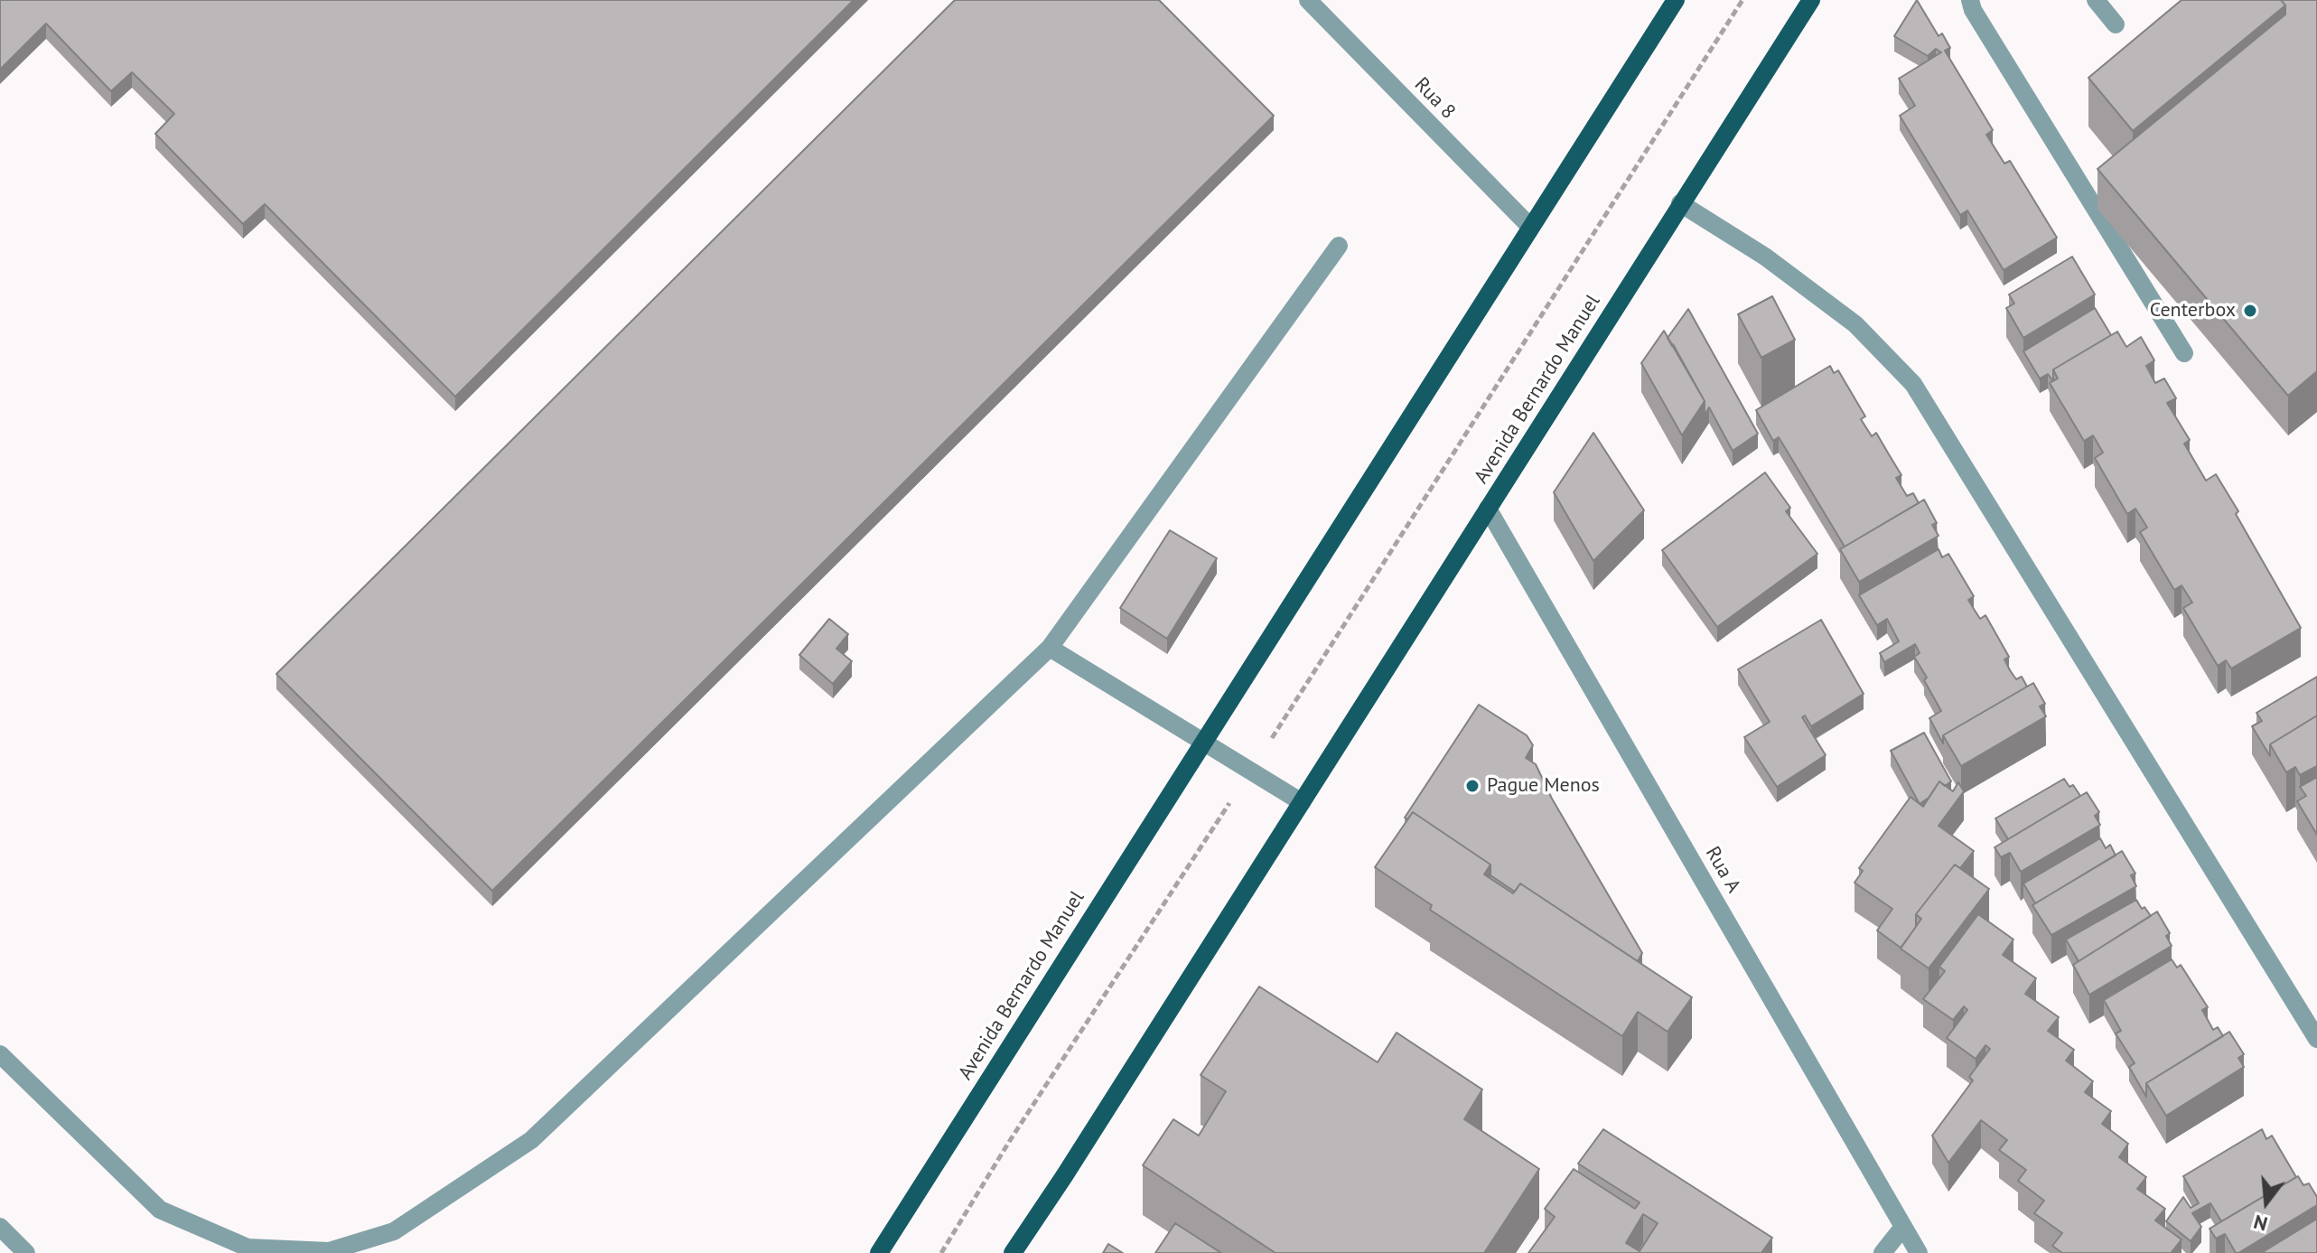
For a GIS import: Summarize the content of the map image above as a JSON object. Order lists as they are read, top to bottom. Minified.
{"streets":{"main road":["Avenida Bernardo Manuel"],"street":["Rua 8","Rua A"]},"crossings":[["Rua 8","Avenida Bernardo Manuel"],["Avenida Bernardo Manuel","Rua A"]],"places":["Centerbox","Pague Menos"],"north":"bottom"}
